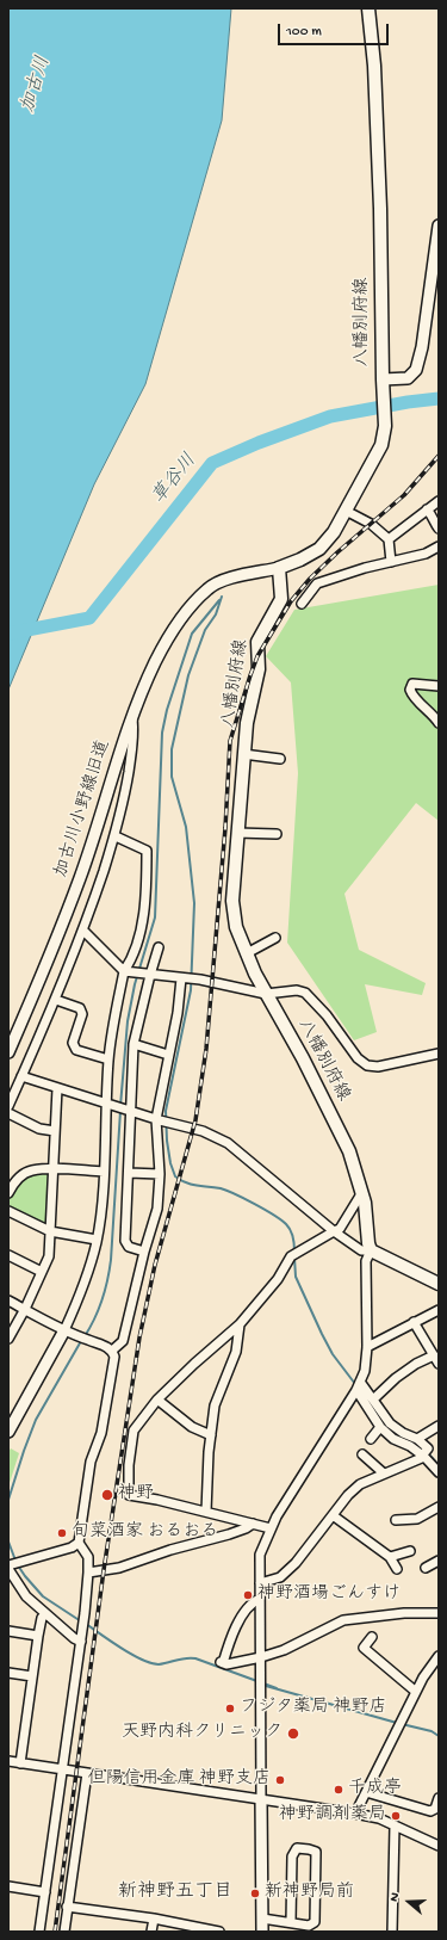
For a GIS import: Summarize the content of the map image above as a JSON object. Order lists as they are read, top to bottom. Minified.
{"streets":{"main road":["八幡別府線"],"street":["加古川小野線旧道"]},"crossings":[["八幡別府線","加古川小野線旧道"]],"districts":["新神野五丁目"],"water":["加古川","草谷川"],"places":["神野","旬菜酒家 おるおる","神野酒場ごんすけ","フジタ薬局 神野店","天野内科クリニック","但陽信用金庫 神野支店","千成亭","神野調剤薬局","新神野局前"],"scale_bar":"100 m","north":"left"}
